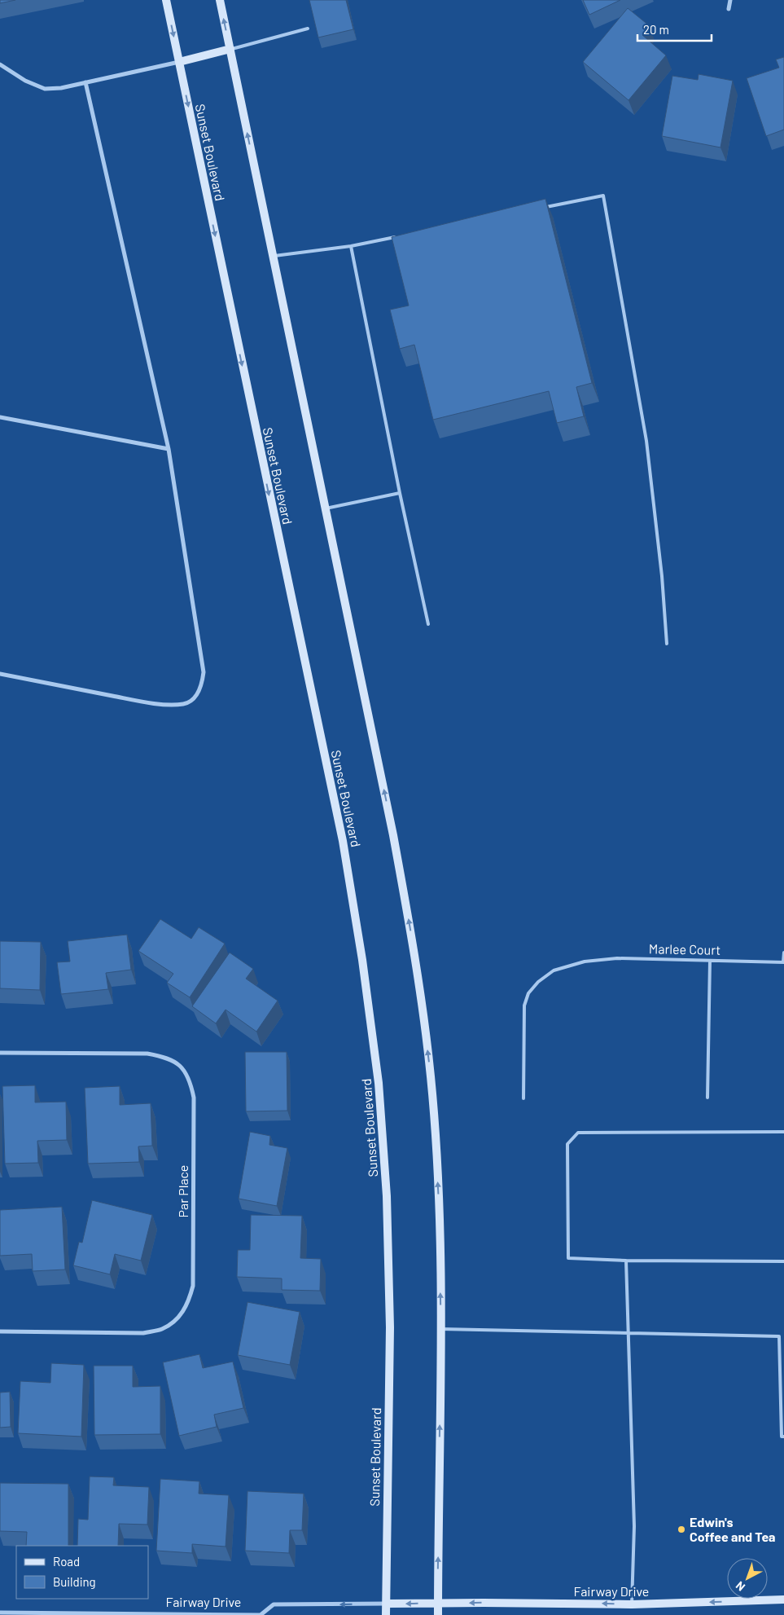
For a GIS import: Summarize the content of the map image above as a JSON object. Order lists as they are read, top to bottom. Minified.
{"streets":{"main road":["Sunset Boulevard","Fairway Drive"],"street":["Par Place"],"lane":["Marlee Court"]},"crossings":[["Sunset Boulevard","Fairway Drive"]],"one_way":["Fairway Drive"],"places":["Edwin's Coffee and Tea"],"legend":["Road","Building"],"scale_bar":"20 m","north":"bottom left"}
